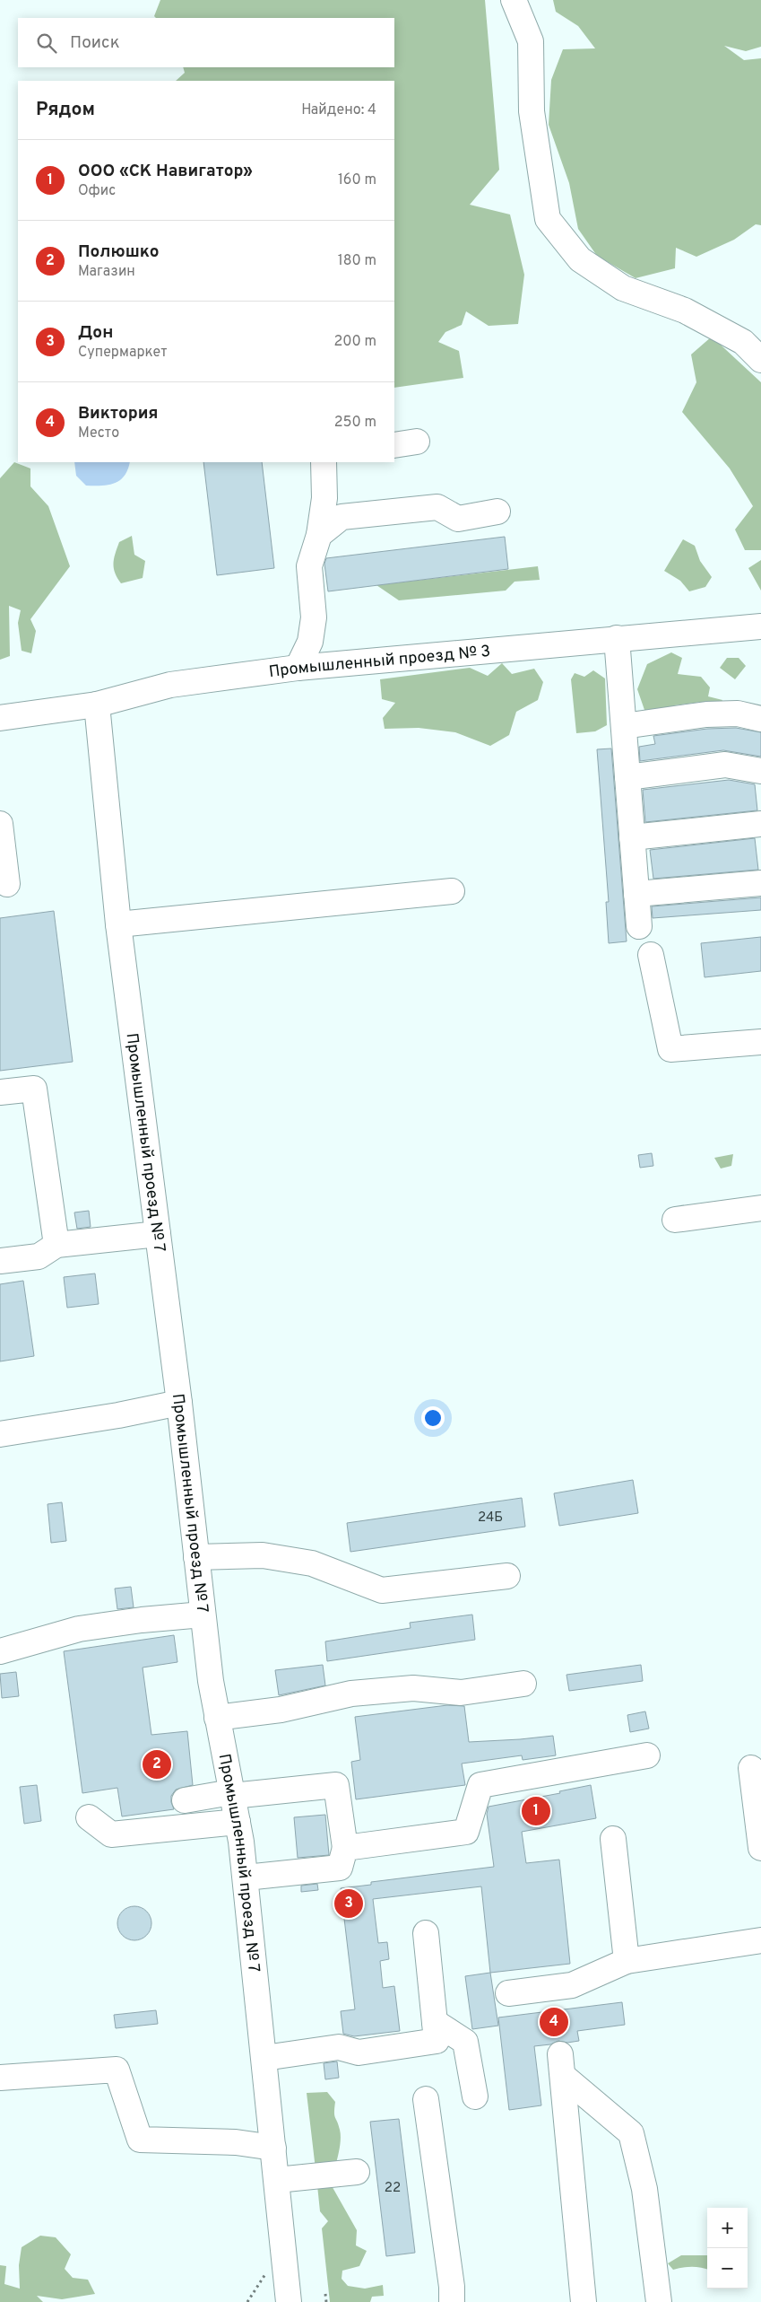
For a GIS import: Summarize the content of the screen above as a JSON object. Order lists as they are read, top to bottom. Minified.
{"streets":{"street":["Промышленный проезд № 3","Промышленный проезд № 7"]},"crossings":[["Промышленный проезд № 3","Промышленный проезд № 7"]],"house_numbers":["24Б","22"],"page":{"search":"Поиск","heading":["Рядом","Найдено: 4"],"list":[{"mark":"1","name":"ООО «СК Навигатор»","note":"Офис","value":"160 m"},{"mark":"2","name":"Полюшко","note":"Магазин","value":"180 m"},{"mark":"3","name":"Дон","note":"Супермаркет","value":"200 m"},{"mark":"4","name":"Виктория","note":"Место","value":"250 m"}],"pins":["2","1","3","4"],"map_buttons":["+","−"]}}
